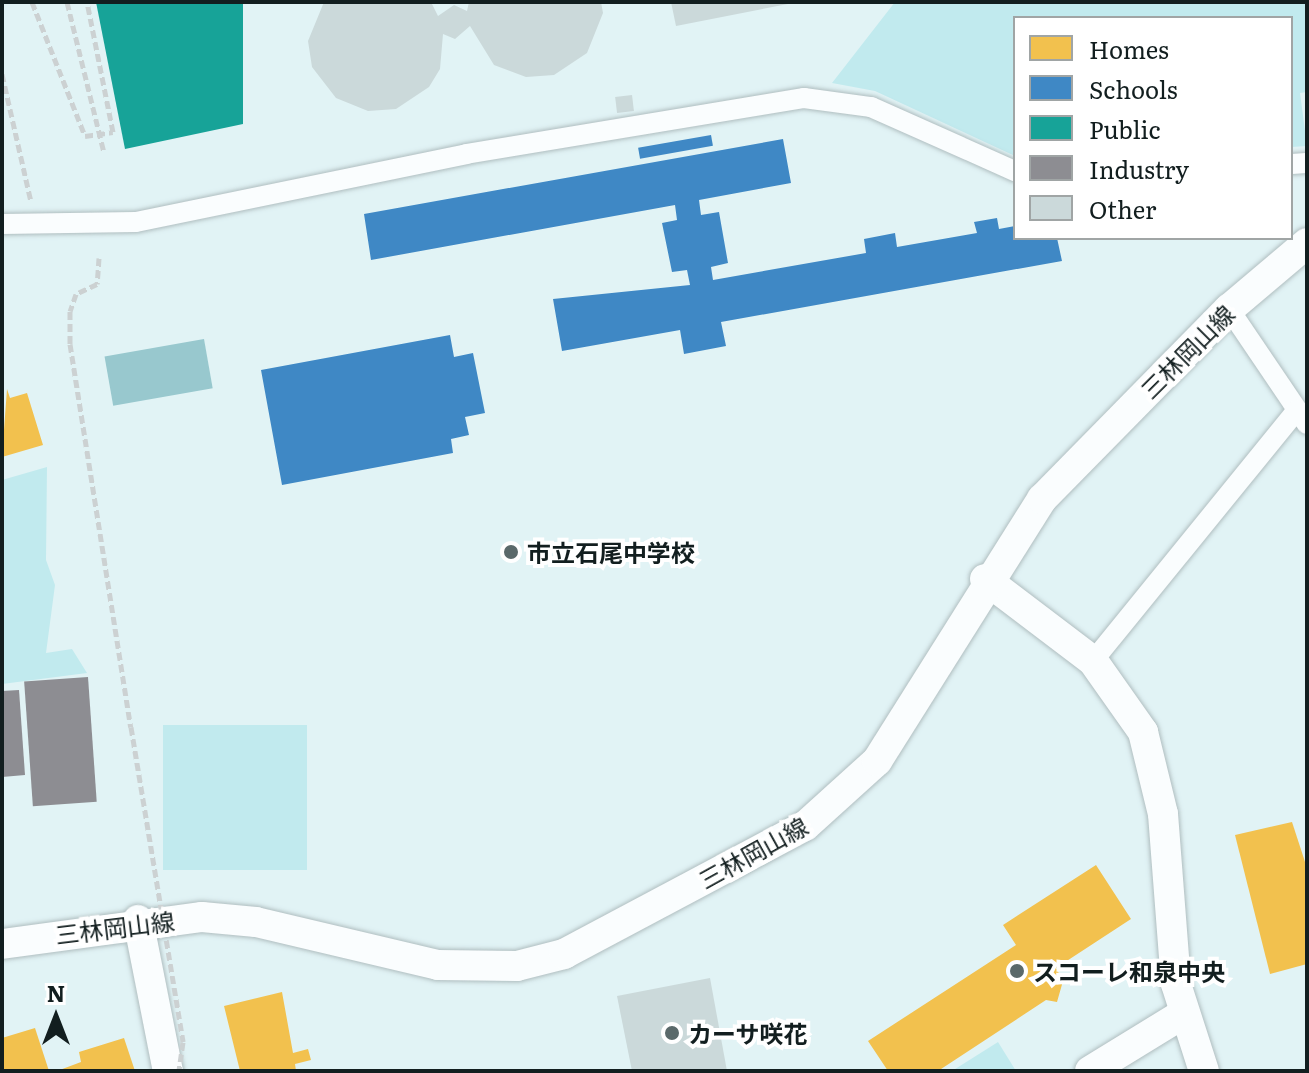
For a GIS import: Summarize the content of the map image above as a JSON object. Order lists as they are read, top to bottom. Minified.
{"streets":{"main road":["三林岡山線"]},"places":["市立石尾中学校","スコーレ和泉中央","カーサ咲花"],"legend":["Homes","Schools","Public","Industry","Other"],"north":"top"}
